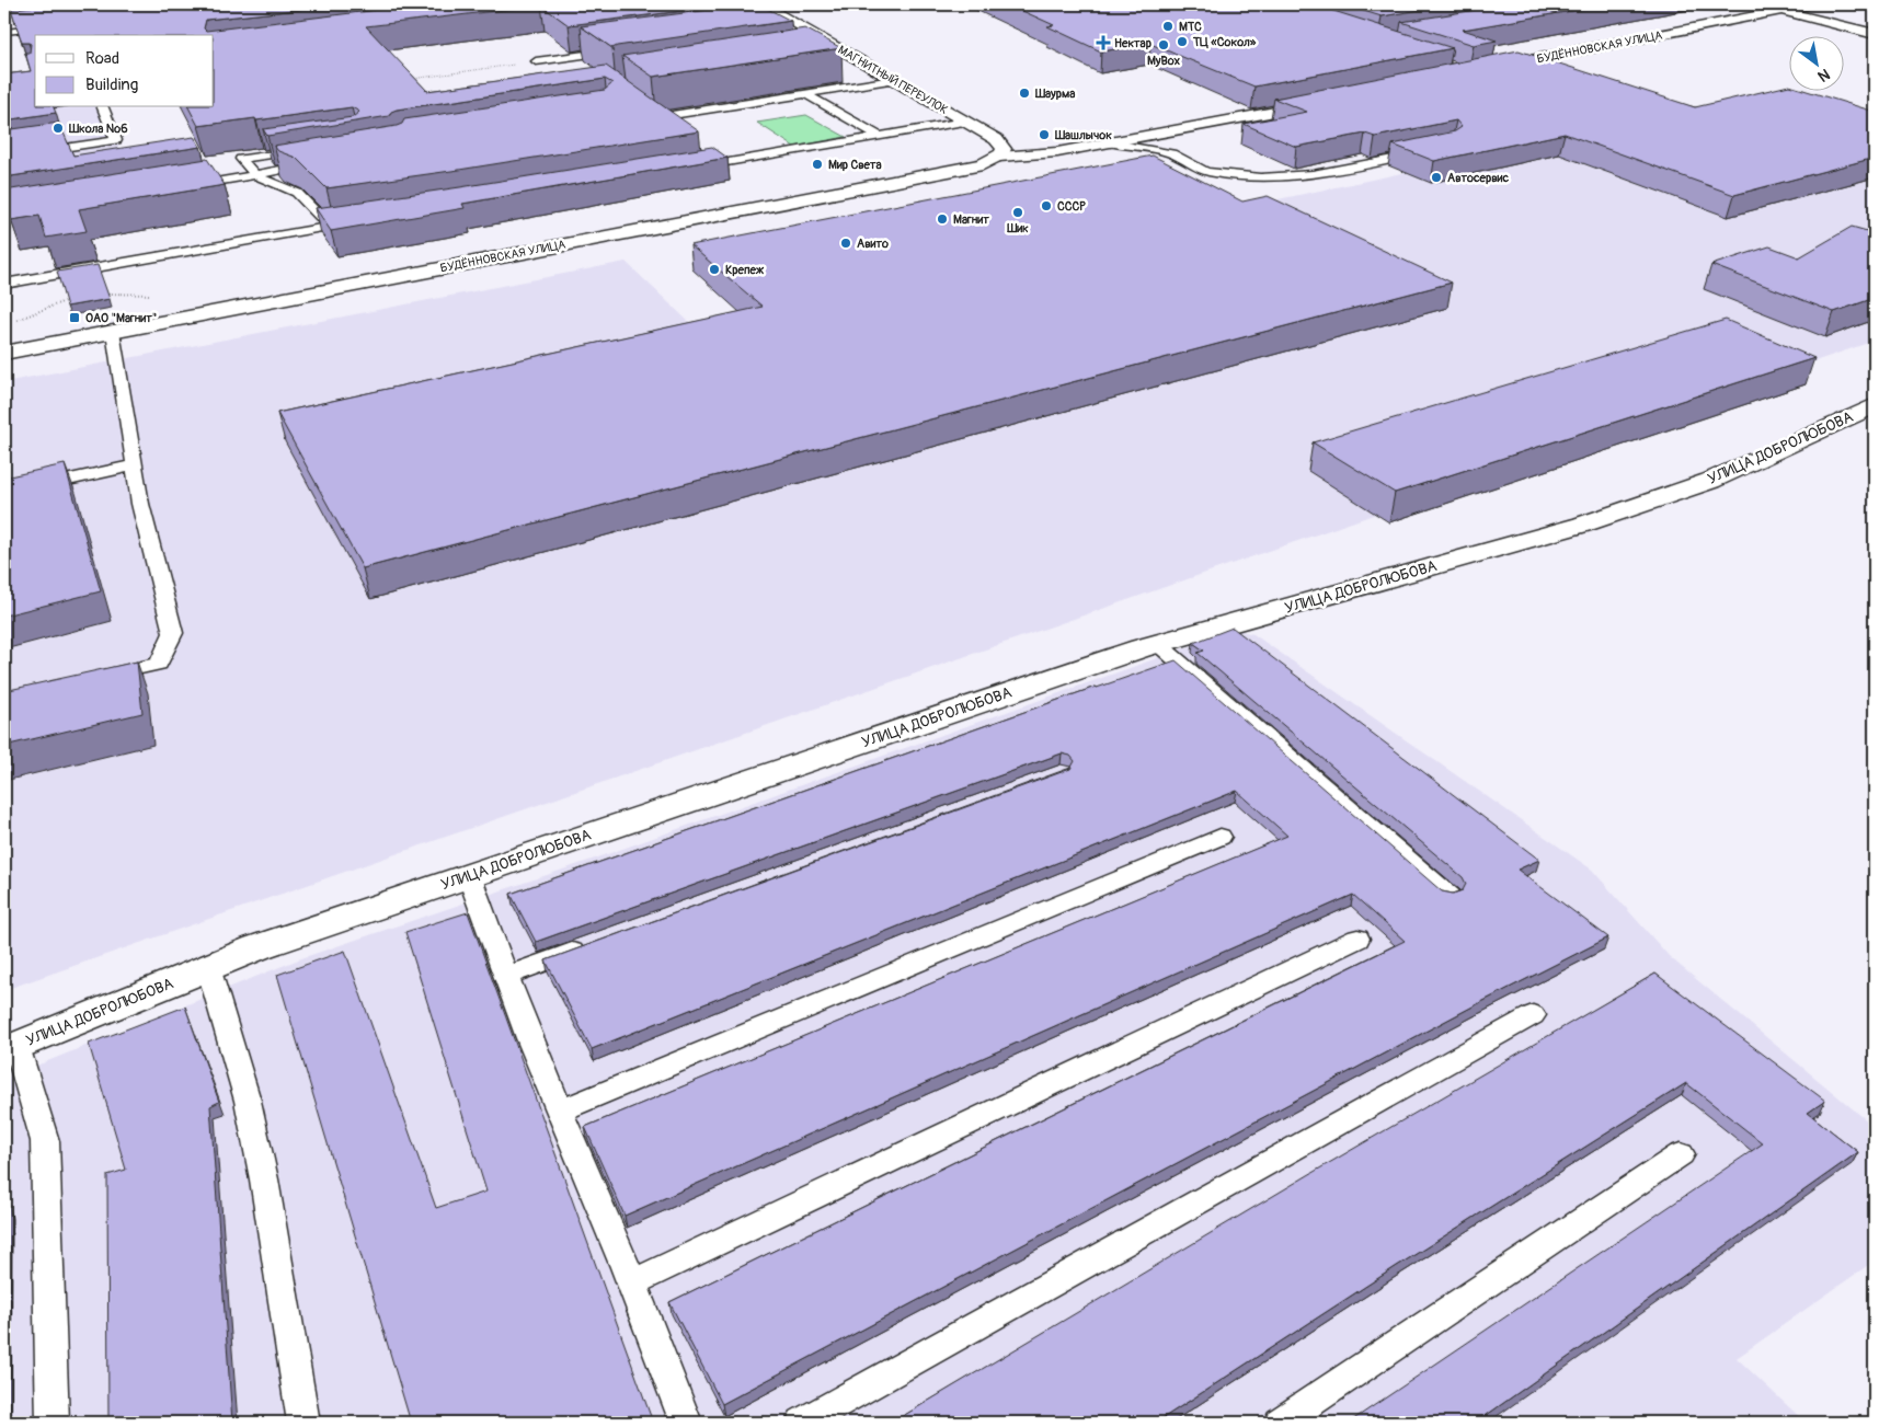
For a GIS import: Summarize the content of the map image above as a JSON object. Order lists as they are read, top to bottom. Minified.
{"streets":{"street":["БУДЁННОВСКАЯ УЛИЦА","МАГНИТНЫЙ ПЕРЕУЛОК","УЛИЦА ДОБРОЛЮБОВА"]},"crossings":[["БУДЁННОВСКАЯ УЛИЦА","МАГНИТНЫЙ ПЕРЕУЛОК"]],"places":{"other":["МТС","ТЦ «Сокол»","MyBox","Шаурма","Школа №6","Шашлычок","Мир Света","Автосервис","СССР","Шик","Магнит","Авито","Крепеж"],"health":["Нектар"],"transit":["ОАО \"Магнит\""]},"legend":["Road","Building"],"north":"bottom right"}
